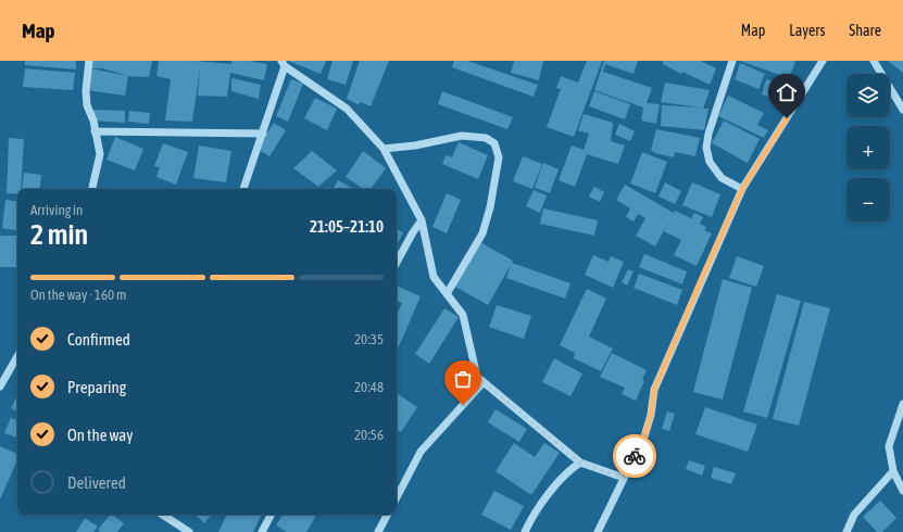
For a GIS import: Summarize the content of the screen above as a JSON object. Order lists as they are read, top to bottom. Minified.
{"page":{"header":"Map","nav":["Map","Layers","Share"],"map_buttons":["+","−"],"heading":["2 min","Arriving in","21:05–21:10"],"bar":"On the way · 160 m","list":[["Confirmed","20:35"],["Preparing","20:48"],["On the way","20:56"],"Delivered"]}}
